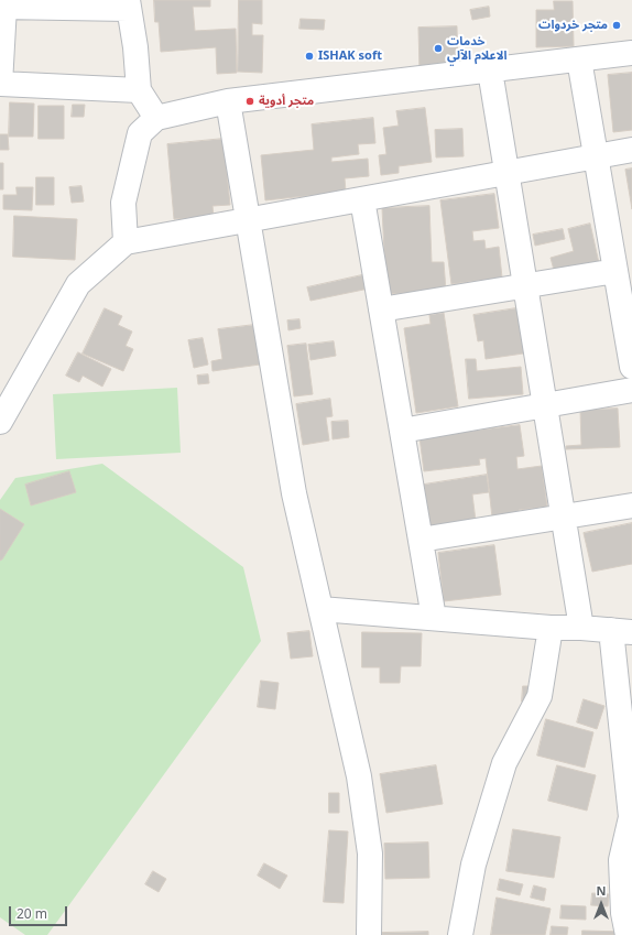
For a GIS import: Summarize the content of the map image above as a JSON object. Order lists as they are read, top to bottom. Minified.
{"places":["متجر خردوات","خدمات الاعلام الآلي","ISHAK soft","متجر أدوية"],"scale_bar":"20 m","north":"top"}
